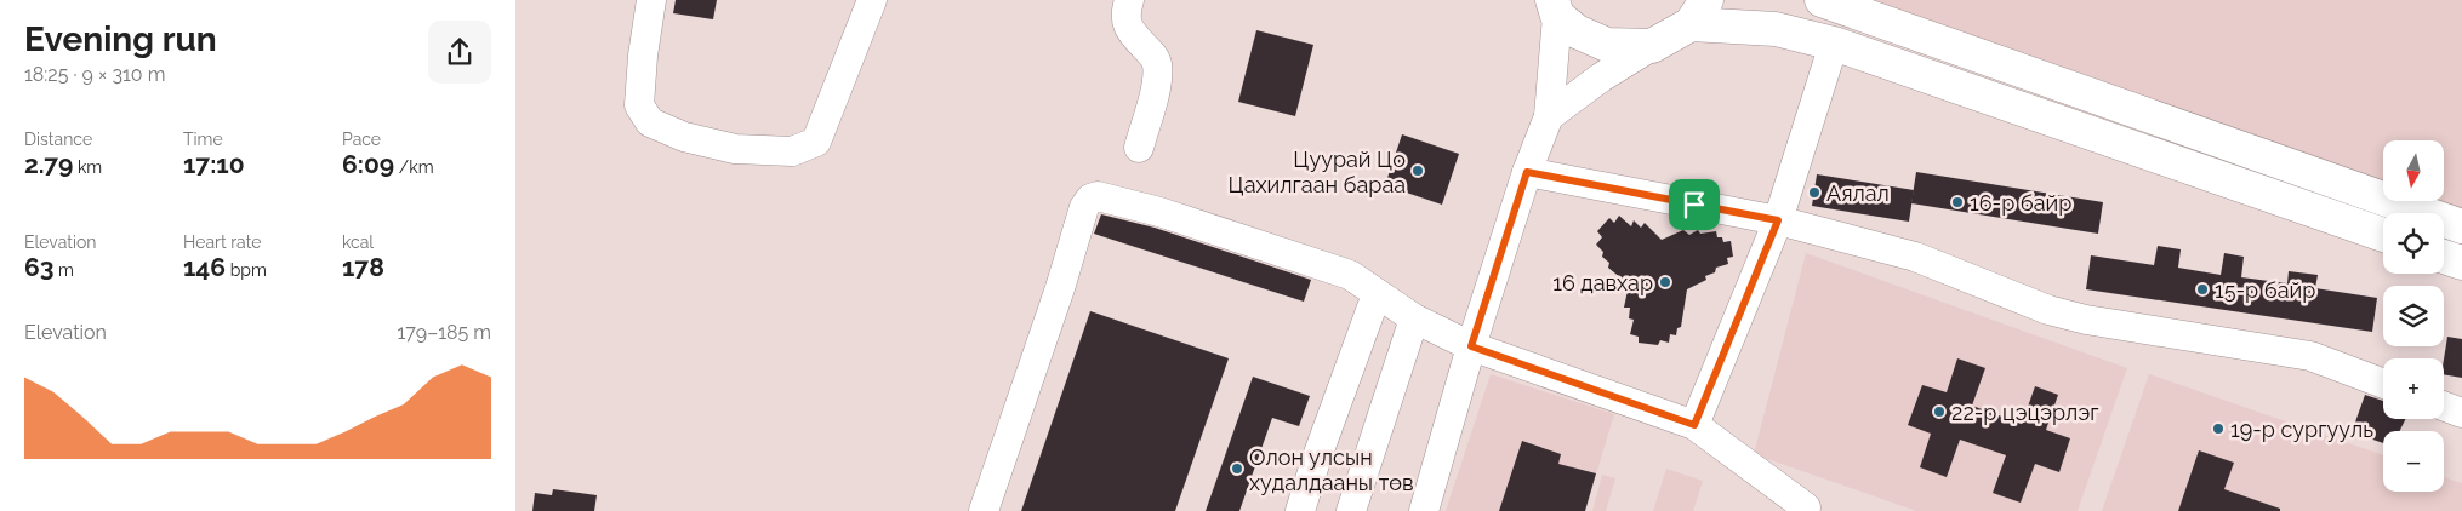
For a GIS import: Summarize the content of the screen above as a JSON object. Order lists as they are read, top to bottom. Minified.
{"places":["Цуурай Цо Цахилгаан бараа","Аялал","16-р байр","16 давхар","15-р байр","22-р цэцэрлэг","19-р сургууль","Олон улсын худалдааны төв"],"north":"bottom","page":{"heading":["Evening run","18:25 · 9 × 310 m"],"stats":[["Distance","2.79 km"],["Time","17:10"],["Pace","6:09 /km"],["Elevation","63 m"],["Heart rate","146 bpm"],["kcal","178"]],"map_buttons":["+","−"],"chart":["Elevation","179–185 m"]}}
